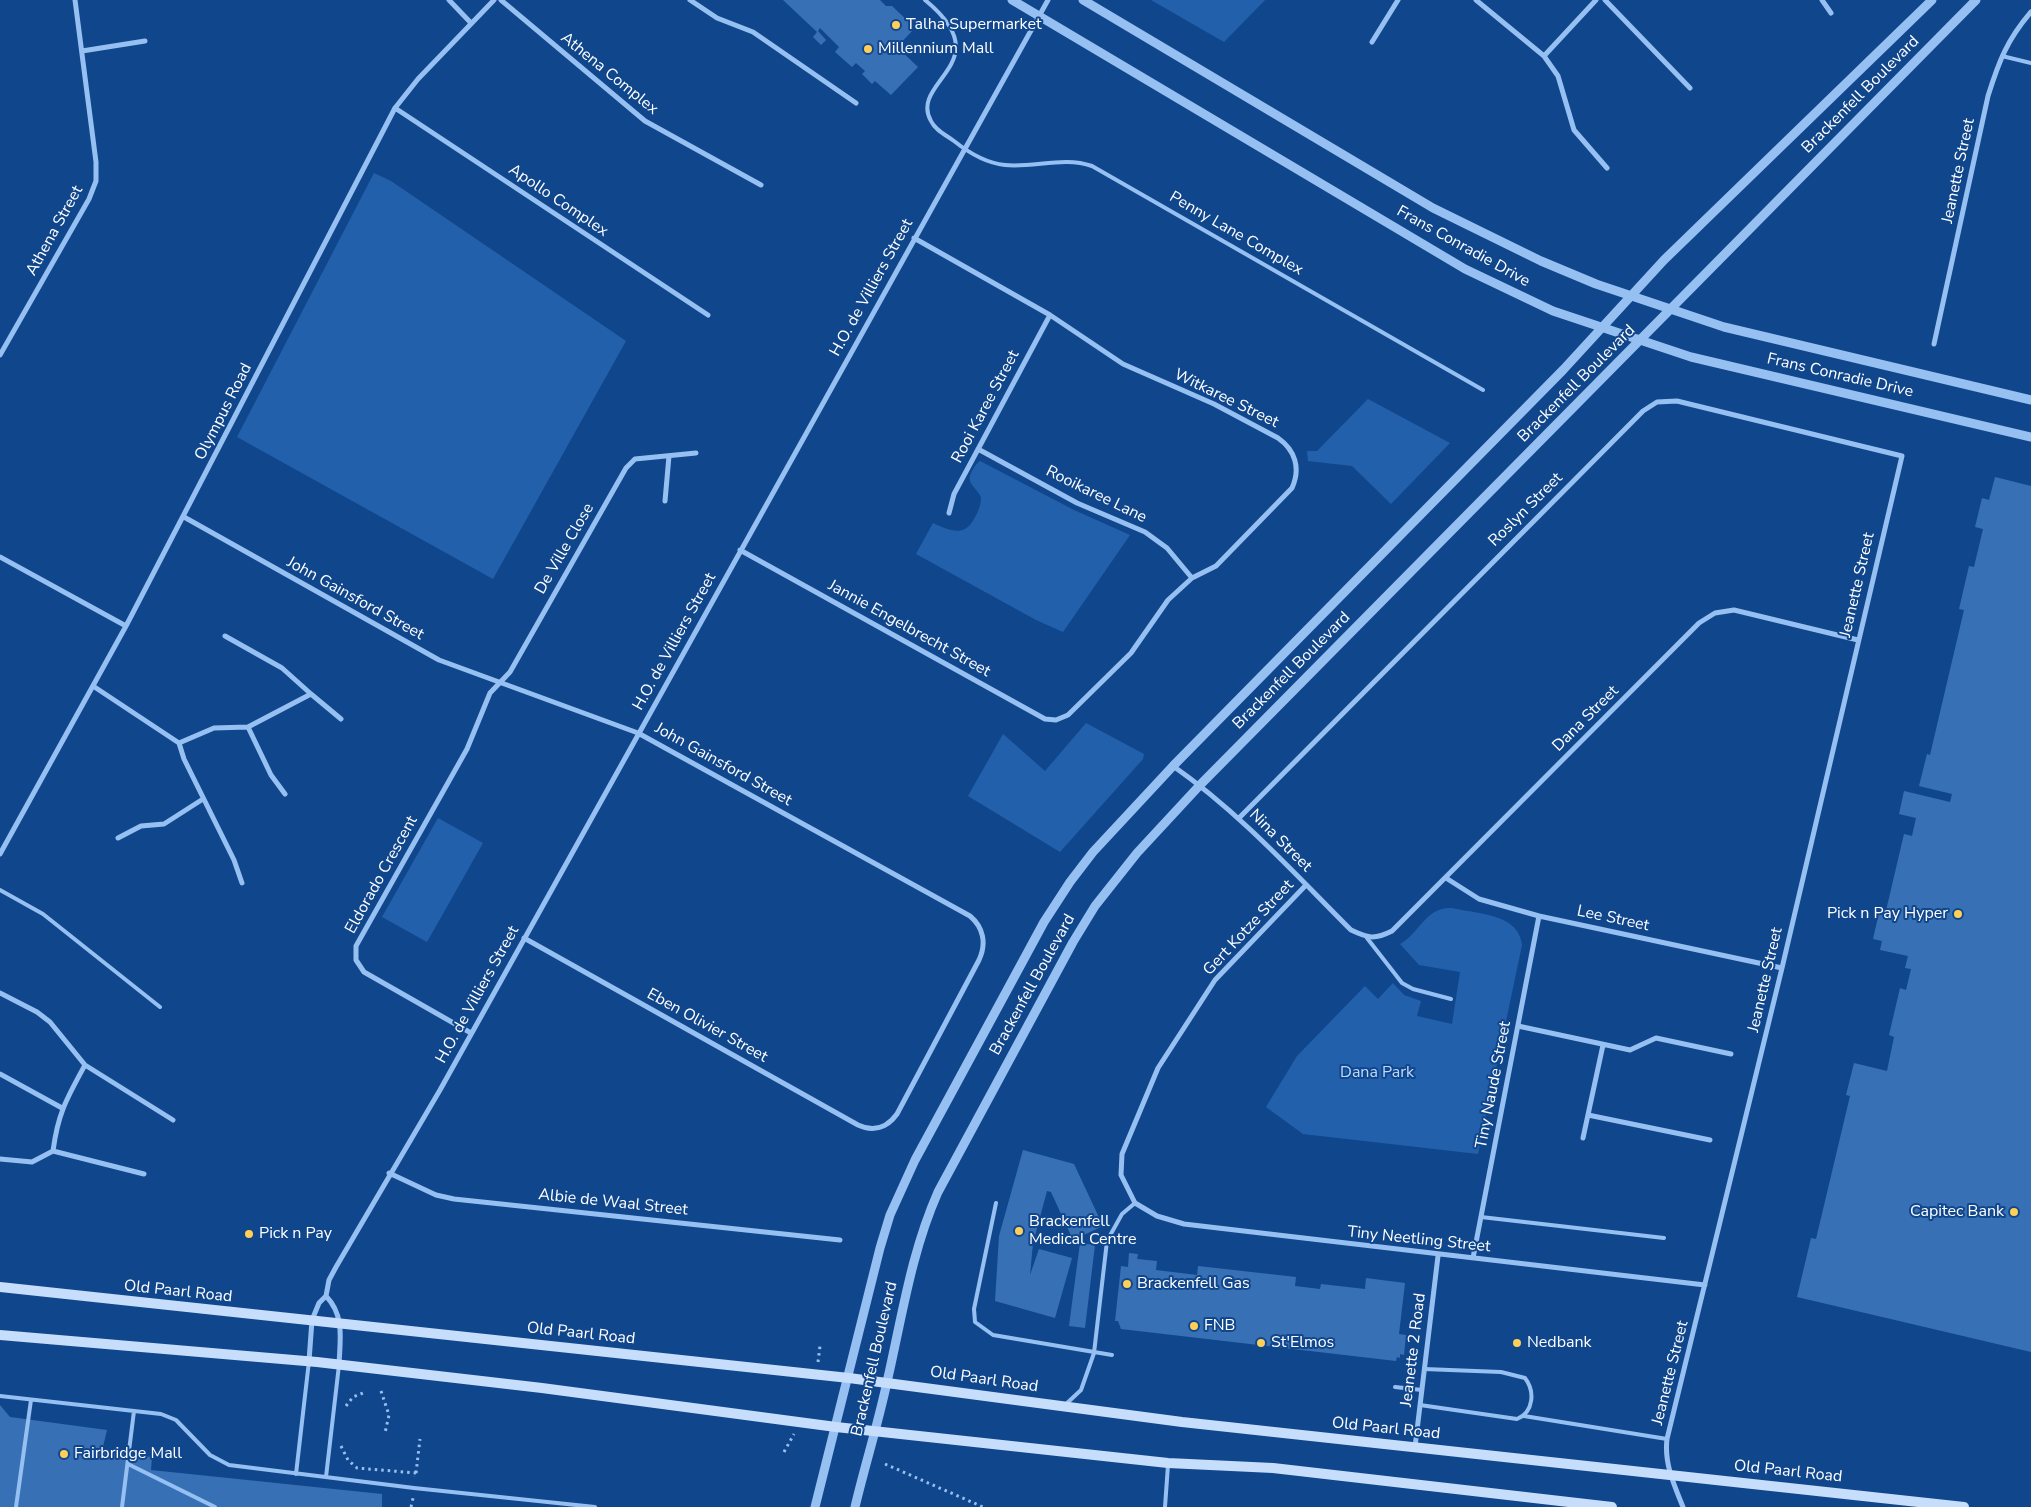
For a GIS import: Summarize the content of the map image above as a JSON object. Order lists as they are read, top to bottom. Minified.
{"streets":{"main road":["Old Paarl Road"],"street":["Athena Complex","Brackenfell Boulevard","Jeanette Street","Apollo Complex","Athena Street","Frans Conradie Drive","H.O. de Villiers Street","Witkaree Street","Rooi Karee Street","Olympus Road","Rooikaree Lane","Roslyn Street","De Ville Close","John Gainsford Street","Jannie Engelbrecht Street","Dana Street","Nina Street","Eldorado Crescent","Lee Street","Gert Kotze Street","Eben Olivier Street","Tiny Naude Street","Albie de Waal Street","Tiny Neetling Street","Jeanette 2 Road"],"lane":["Penny Lane Complex"]},"crossings":[["Brackenfell Boulevard","Frans Conradie Drive"],["Brackenfell Boulevard","Nina Street"],["Brackenfell Boulevard","Old Paarl Road"],["Jeanette Street","Roslyn Street"],["Jeanette Street","Dana Street"],["Jeanette Street","Lee Street"],["Jeanette Street","Tiny Neetling Street"],["Jeanette Street","Old Paarl Road"],["Apollo Complex","Olympus Road"],["Penny Lane Complex","H.O. de Villiers Street"],["Frans Conradie Drive","H.O. de Villiers Street"],["H.O. de Villiers Street","Witkaree Street"],["H.O. de Villiers Street","John Gainsford Street"],["H.O. de Villiers Street","Jannie Engelbrecht Street"],["H.O. de Villiers Street","Eldorado Crescent"],["H.O. de Villiers Street","Eben Olivier Street"],["H.O. de Villiers Street","Albie de Waal Street"],["H.O. de Villiers Street","Old Paarl Road"],["Witkaree Street","Rooi Karee Street"],["Witkaree Street","Rooikaree Lane"],["Witkaree Street","Jannie Engelbrecht Street"],["Rooi Karee Street","Rooikaree Lane"],["Olympus Road","John Gainsford Street"],["Roslyn Street","Nina Street"],["De Ville Close","John Gainsford Street"],["De Ville Close","Eldorado Crescent"],["John Gainsford Street","Eldorado Crescent"],["John Gainsford Street","Eben Olivier Street"],["Dana Street","Nina Street"],["Dana Street","Lee Street"],["Nina Street","Gert Kotze Street"],["Lee Street","Tiny Naude Street"],["Gert Kotze Street","Tiny Neetling Street"],["Tiny Naude Street","Tiny Neetling Street"],["Tiny Neetling Street","Jeanette 2 Road"],["Old Paarl Road","Jeanette 2 Road"]],"parks":["Dana Park"],"places":["Talha Supermarket","Millennium Mall","Pick n Pay Hyper","Capitec Bank","Brackenfell Medical Centre","Pick n Pay","Brackenfell Gas","FNB","St'Elmos","Nedbank","Fairbridge Mall"]}
